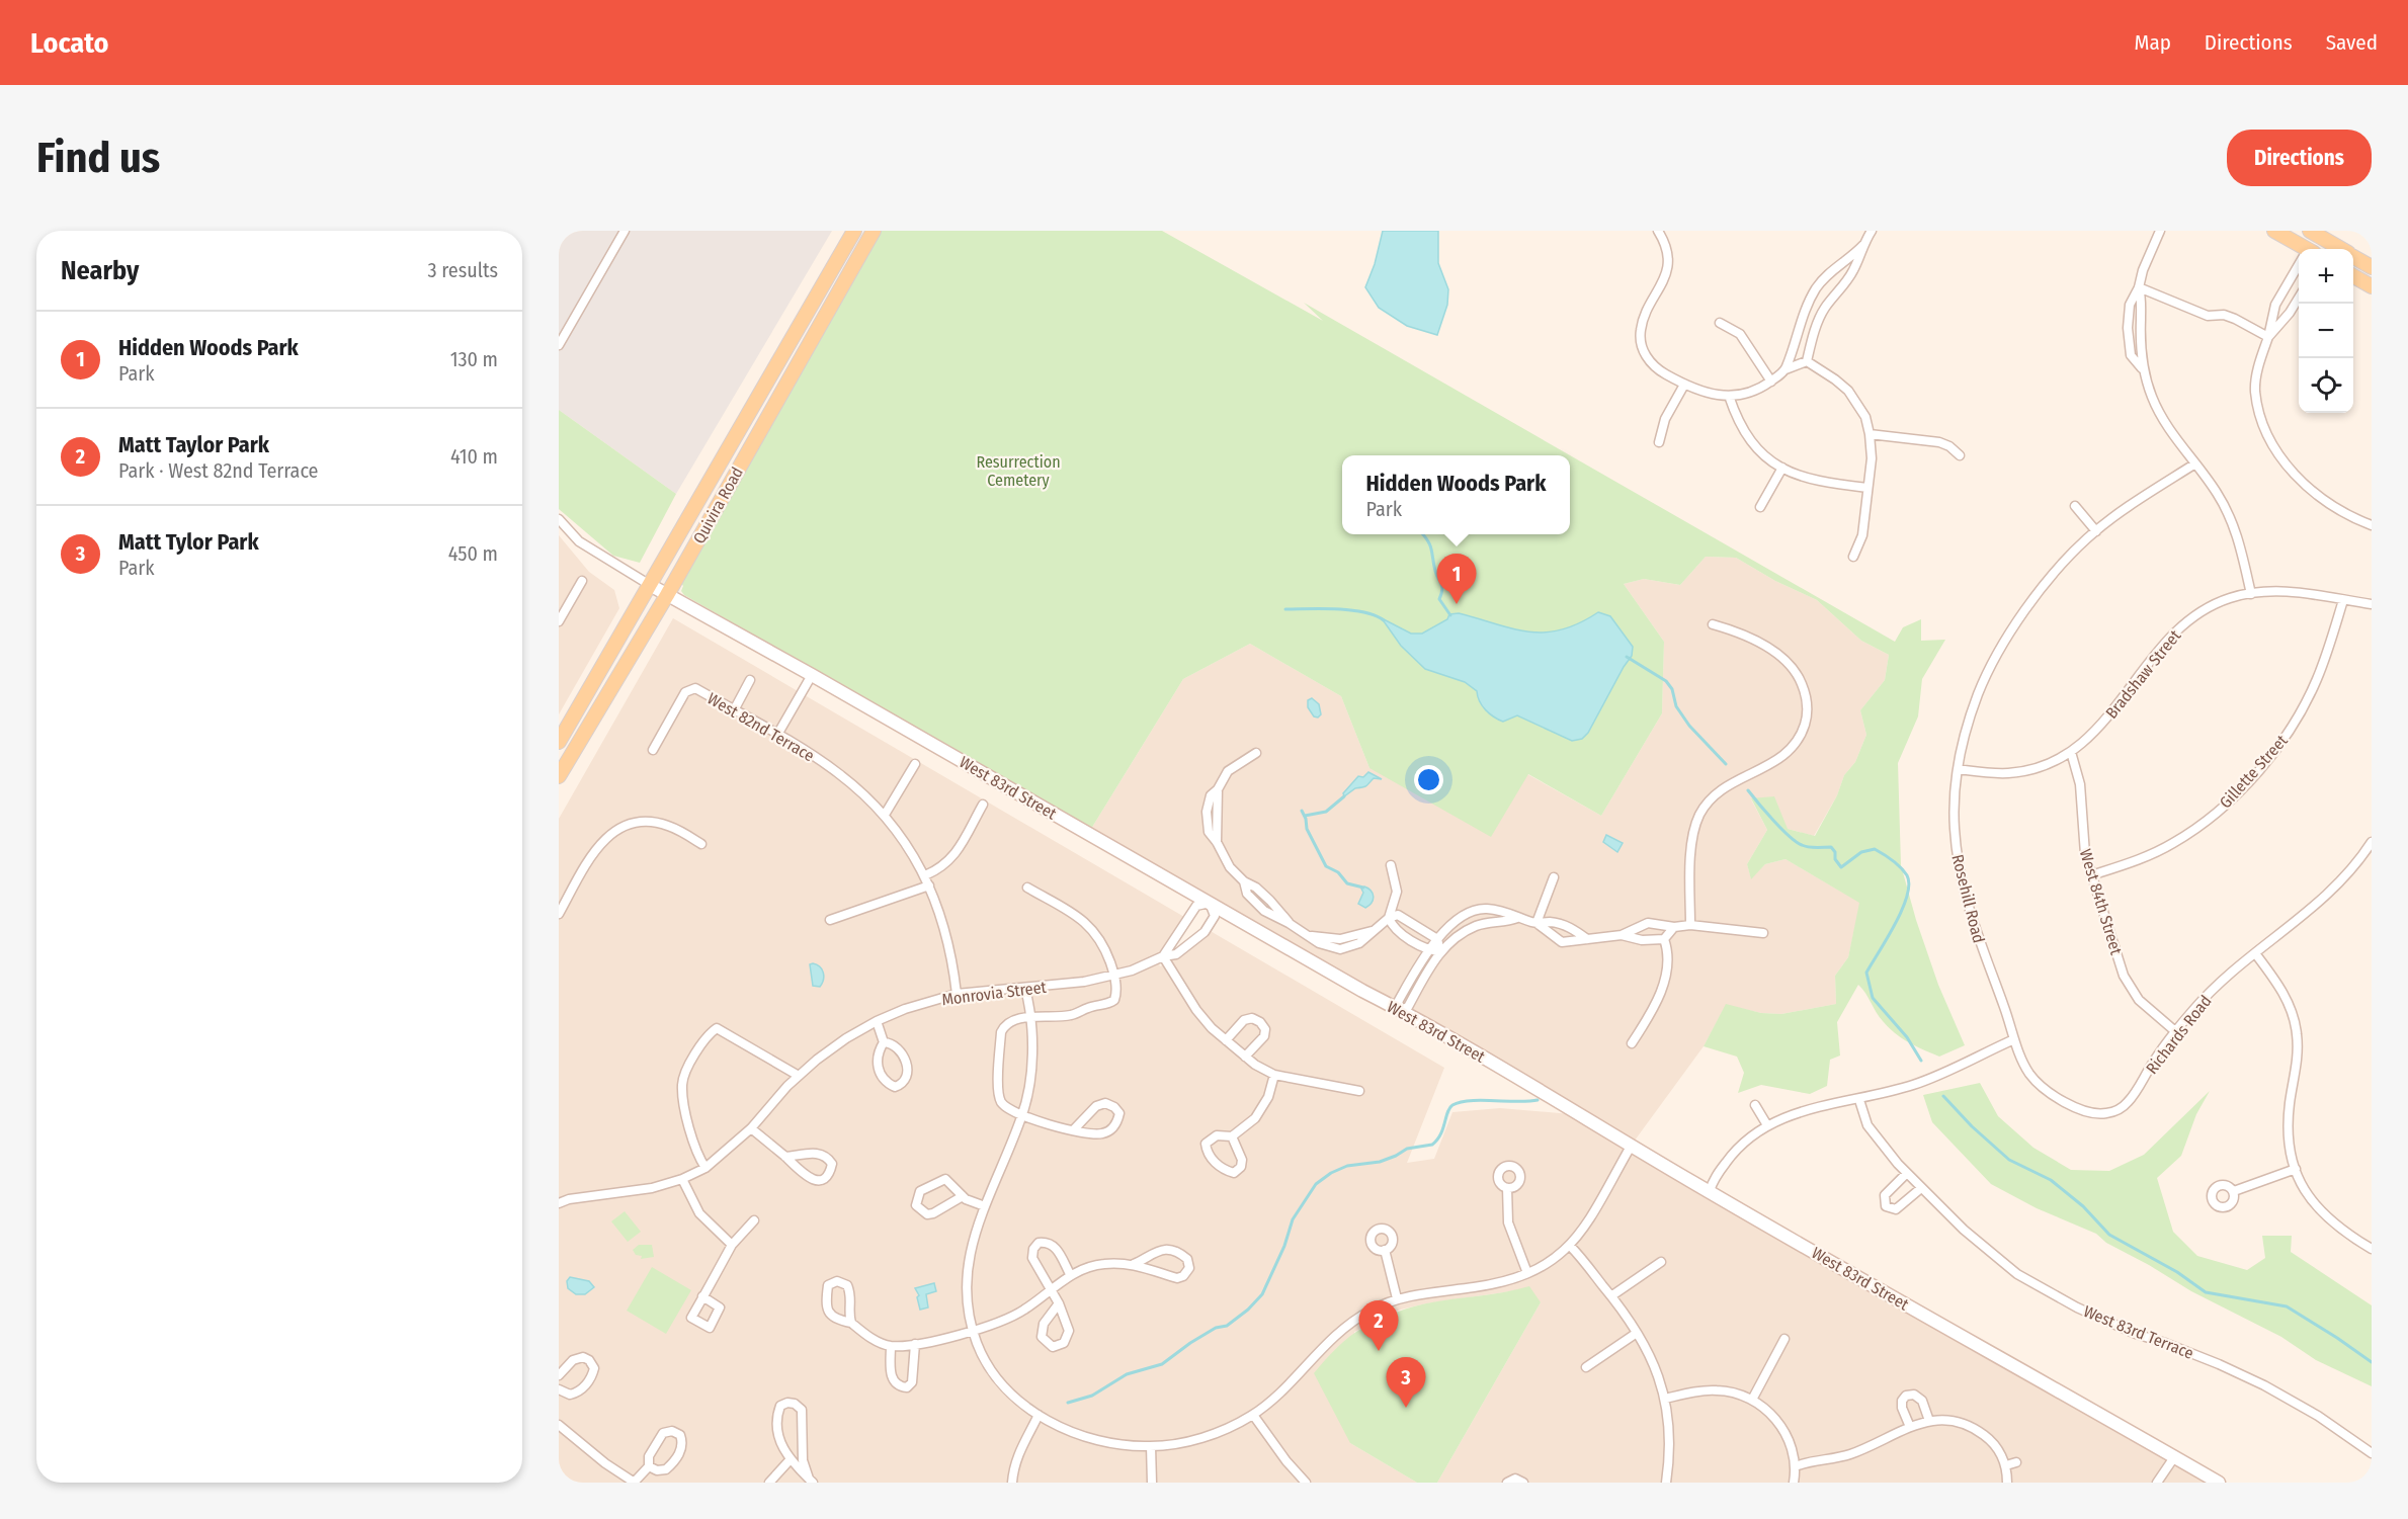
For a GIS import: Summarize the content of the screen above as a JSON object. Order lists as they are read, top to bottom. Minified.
{"streets":{"main road":["Quivira Road"],"street":["Bradshaw Street","West 82nd Terrace","Gillette Street","West 83rd Street","Rosehill Road","West 84th Street","Monrovia Street","Richards Road","West 83rd Terrace"]},"crossings":[["Quivira Road","West 83rd Street"],["Bradshaw Street","Gillette Street"],["Bradshaw Street","Rosehill Road"],["Bradshaw Street","West 84th Street"],["West 82nd Terrace","Monrovia Street"],["Gillette Street","West 84th Street"],["West 83rd Street","Monrovia Street"],["Rosehill Road","Richards Road"],["West 84th Street","Richards Road"]],"parks":["Resurrection Cemetery"],"page":{"header":"Locato","nav":["Map","Directions","Saved"],"buttons":"Directions","title":"Find us","heading":["Nearby","3 results"],"map_buttons":["+","−"],"list":[{"mark":"1","name":"Hidden Woods Park","note":"Park","value":"130 m"},{"mark":"2","name":"Matt Taylor Park","note":"Park · West 82nd Terrace","value":"410 m"},{"mark":"3","name":"Matt Tylor Park","note":"Park","value":"450 m"}],"popup":["Hidden Woods Park","Park"],"pins":["1","2","3"]}}
